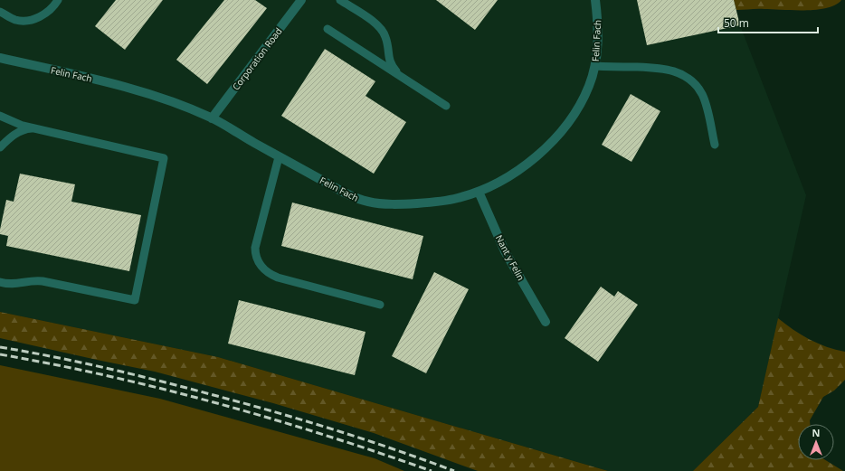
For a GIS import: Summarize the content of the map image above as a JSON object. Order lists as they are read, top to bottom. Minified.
{"streets":{"street":["Felin Fach","Corporation Road","Nant y Felin"]},"crossings":[["Felin Fach","Corporation Road"],["Felin Fach","Nant y Felin"]],"scale_bar":"50 m","north":"top"}
